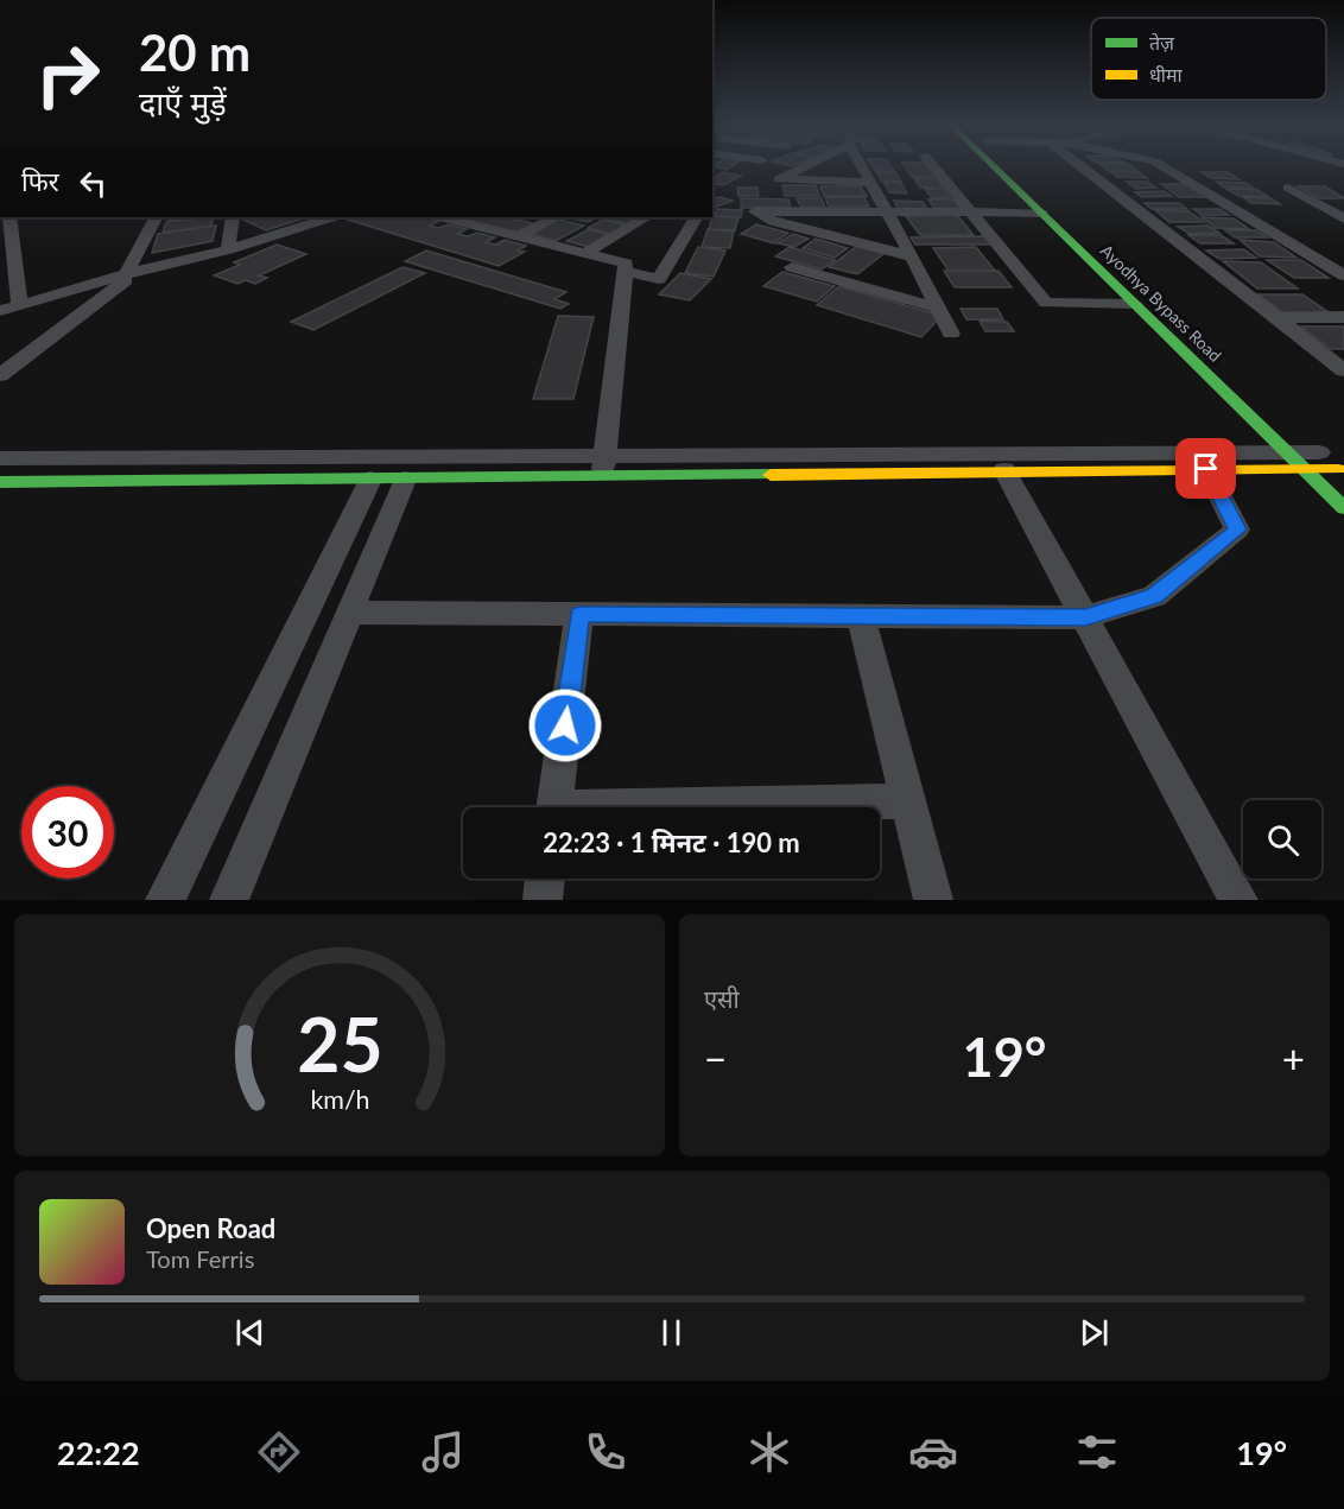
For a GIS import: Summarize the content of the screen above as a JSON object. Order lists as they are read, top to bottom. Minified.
{"streets":{"main road":["Ayodhya Bypass Road"]},"legend":["तेज़","धीमा"],"page":{"turn":["20 m","दाएँ मुड़ें"],"then":"फिर","limit":"30","trip":"22:23 · 1 मिनट · 190 m","tile":"एसी","heat":["−","19°","+"],"song":["Open Road","Tom Ferris"],"tabs":["22:22","19°"],"gauge":["25","km/h"]}}
